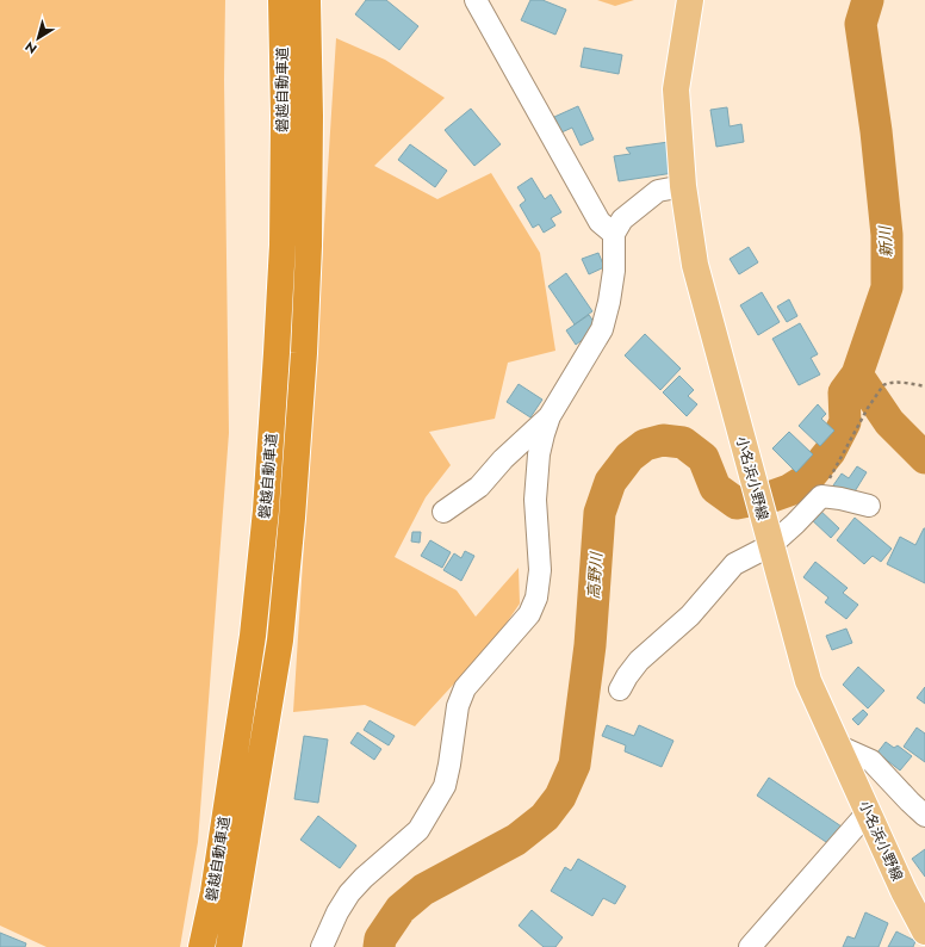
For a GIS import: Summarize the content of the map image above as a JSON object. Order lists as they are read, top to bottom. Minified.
{"streets":{"highway":["磐越自動車道"],"main road":["小名浜小野線"]},"water":["新川","高野川"],"north":"bottom left"}
